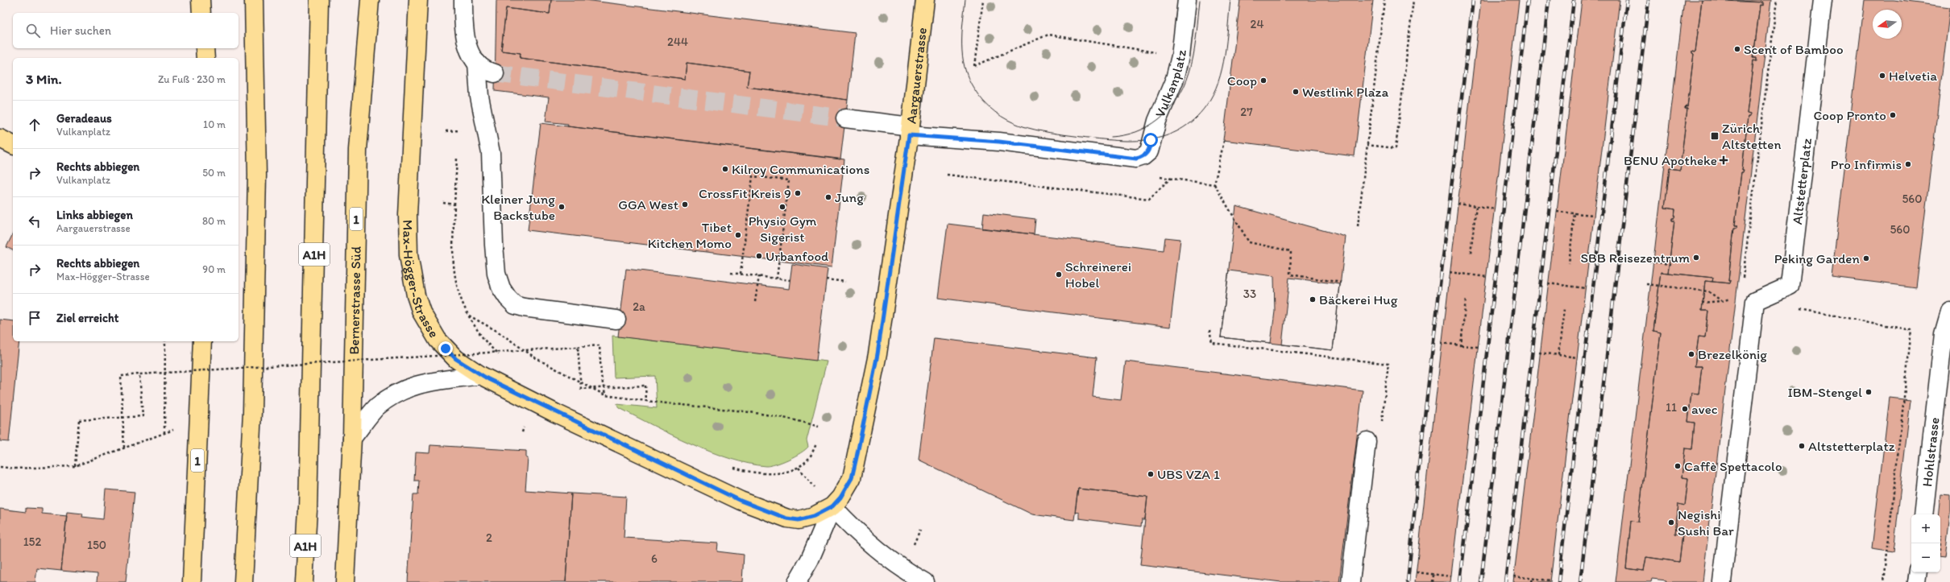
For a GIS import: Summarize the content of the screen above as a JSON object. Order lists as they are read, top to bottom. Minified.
{"streets":{"main road":["Aargauerstrasse","1","A1H","Max-Högger-Strasse","Bernerstrasse Süd"],"street":["Vulkanplatz","Altstetterplatz","Hohlstrasse"]},"crossings":[["Aargauerstrasse","Vulkanplatz"],["Aargauerstrasse","Max-Högger-Strasse"]],"places":{"other":["Scent of Bamboo","Helvetia","Coop","Westlink Plaza","Coop Pronto","Pro Infirmis","Kilroy Communications","CrossFit Kreis 9","Jung","GGA West","Kleiner Jung Backstube","Physio Gym Sigerist","Tibet Kitchen Momo","Urbanfood","SBB Reisezentrum","Peking Garden","Schreinerei Hobel","Bäckerei Hug","Brezelkönig","IBM-Stengel","avec","Altstetterplatz","Caffè Spettacolo","UBS VZA 1","Negishi Sushi Bar"],"transit":["Zürich Altstetten"],"health":["BENU Apotheke"]},"house_numbers":["24","244","27","560","560","33","2a","11","2","152","150","6"],"north":"left","page":{"search":"Hier suchen","heading":["3 Min.","Zu Fuß · 230 m"],"list":[["Geradeaus","Vulkanplatz","10 m"],["Rechts abbiegen","Vulkanplatz","50 m"],["Links abbiegen","Aargauerstrasse","80 m"],["Rechts abbiegen","Max-Högger-Strasse","90 m"],"Ziel erreicht"],"map_buttons":["+","−"]}}
